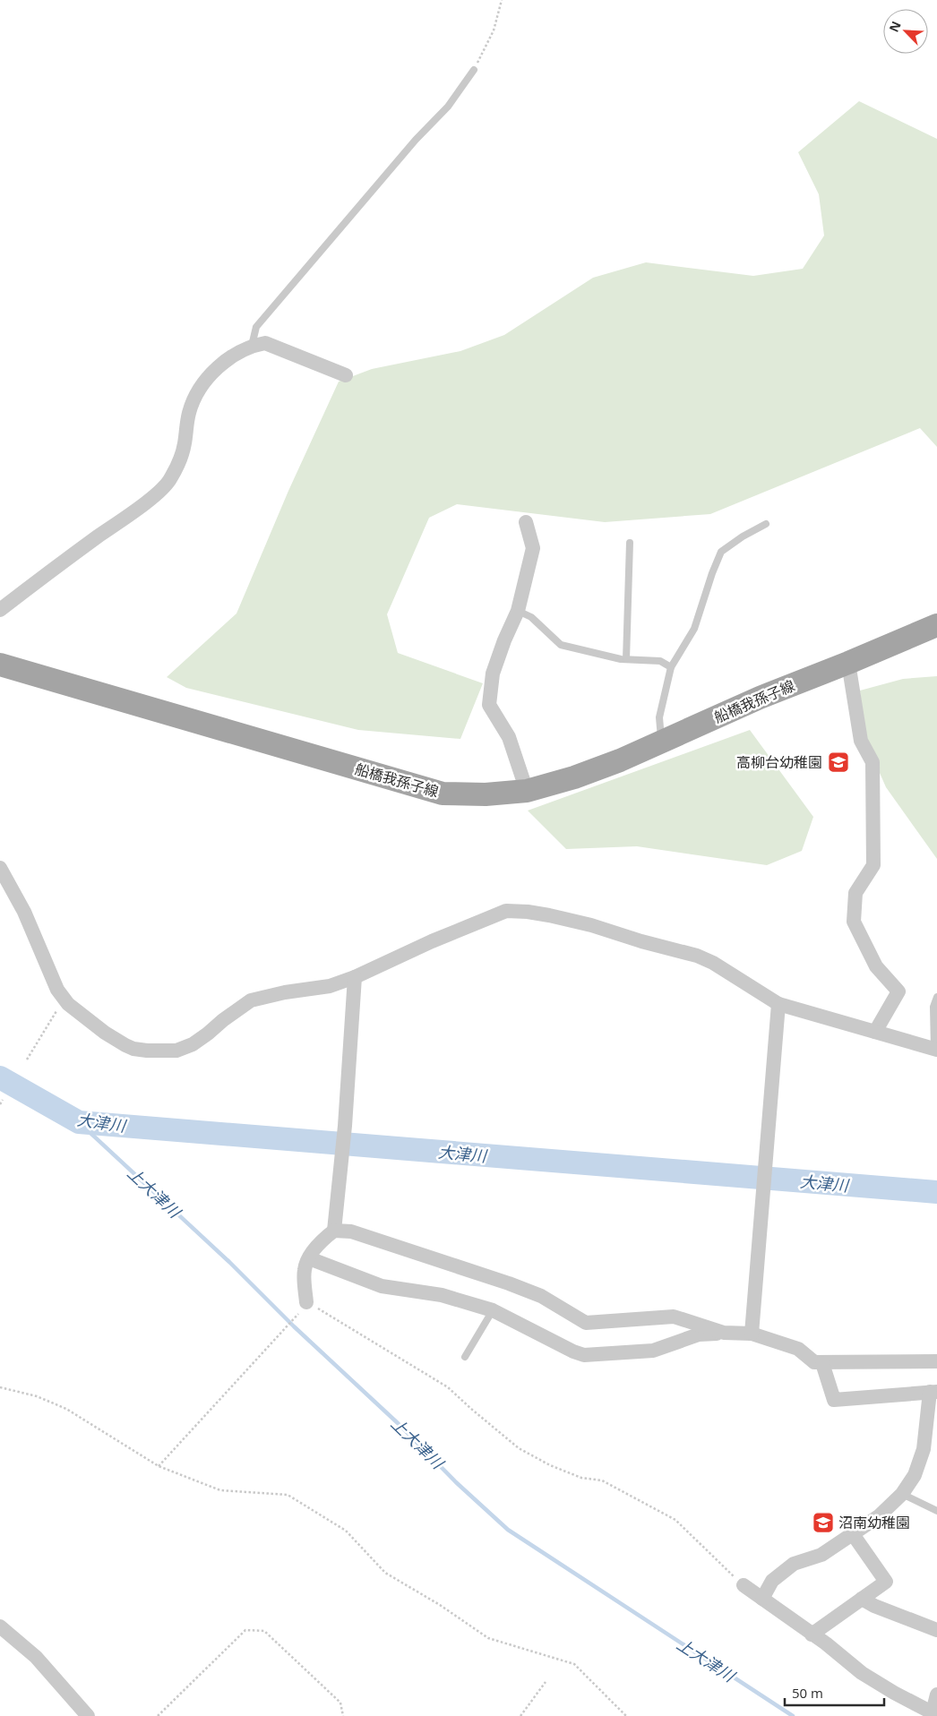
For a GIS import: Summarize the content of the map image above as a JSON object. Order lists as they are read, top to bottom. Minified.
{"streets":{"main road":["船橋我孫子線"]},"water":["大津川","上大津川"],"places":{"school or university":["高柳台幼稚園","沼南幼稚園"]},"scale_bar":"50 m","north":"top left"}
